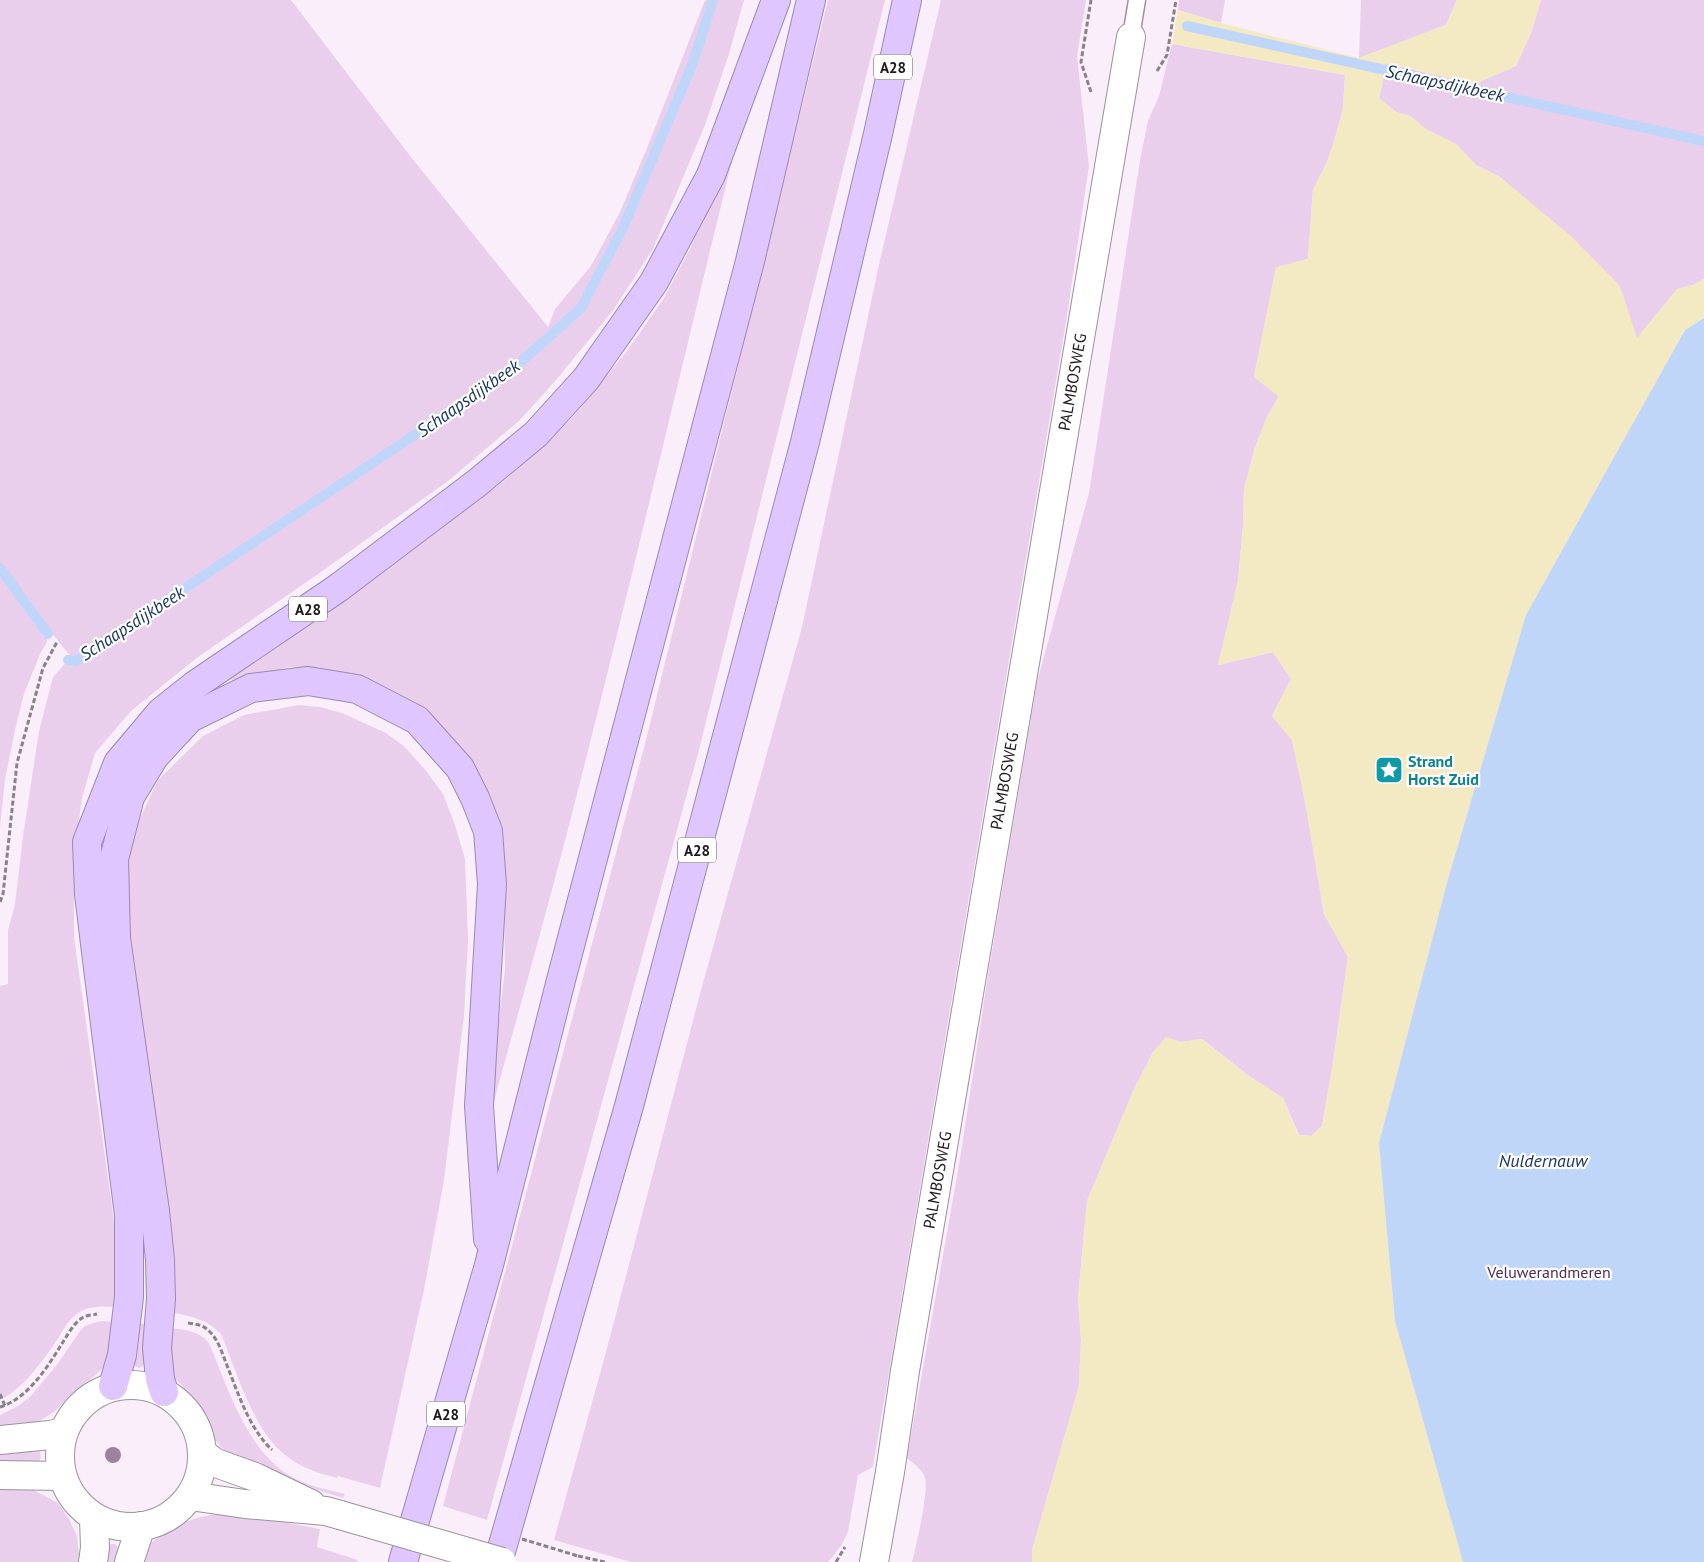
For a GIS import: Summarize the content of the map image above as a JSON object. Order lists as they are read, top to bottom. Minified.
{"streets":{"highway":["A28"],"street":["PALMBOSWEG"]},"water":["Schaapsdijkbeek","Nuldernauw"],"parks":["Veluwerandmeren"],"places":{"place":["Strand Horst Zuid"]}}
